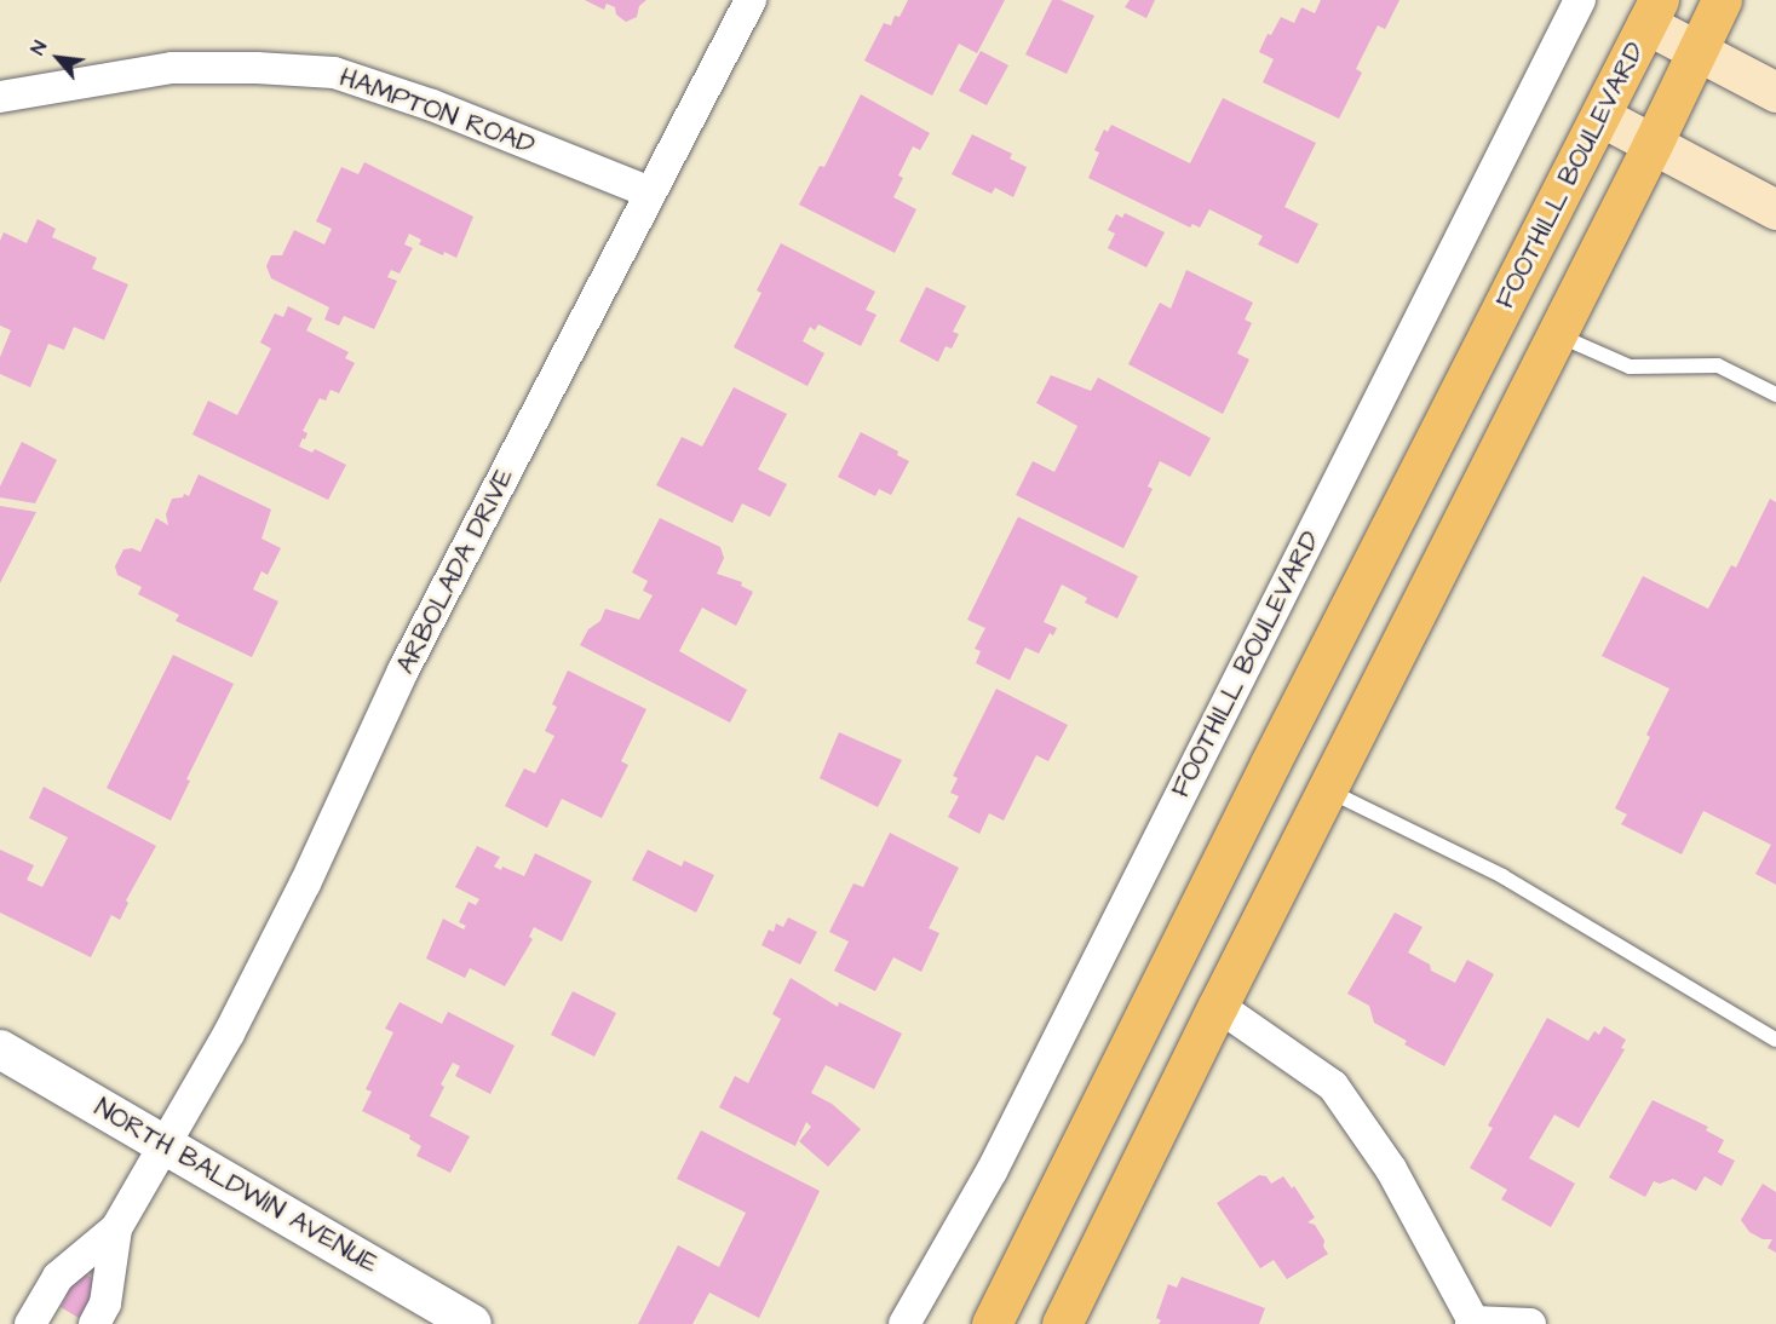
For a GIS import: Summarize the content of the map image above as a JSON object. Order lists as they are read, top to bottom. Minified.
{"streets":{"main road":["FOOTHILL BOULEVARD"],"street":["HAMPTON ROAD","ARBOLADA DRIVE","NORTH BALDWIN AVENUE"]},"crossings":[["HAMPTON ROAD","ARBOLADA DRIVE"],["ARBOLADA DRIVE","NORTH BALDWIN AVENUE"]],"north":"top left"}
